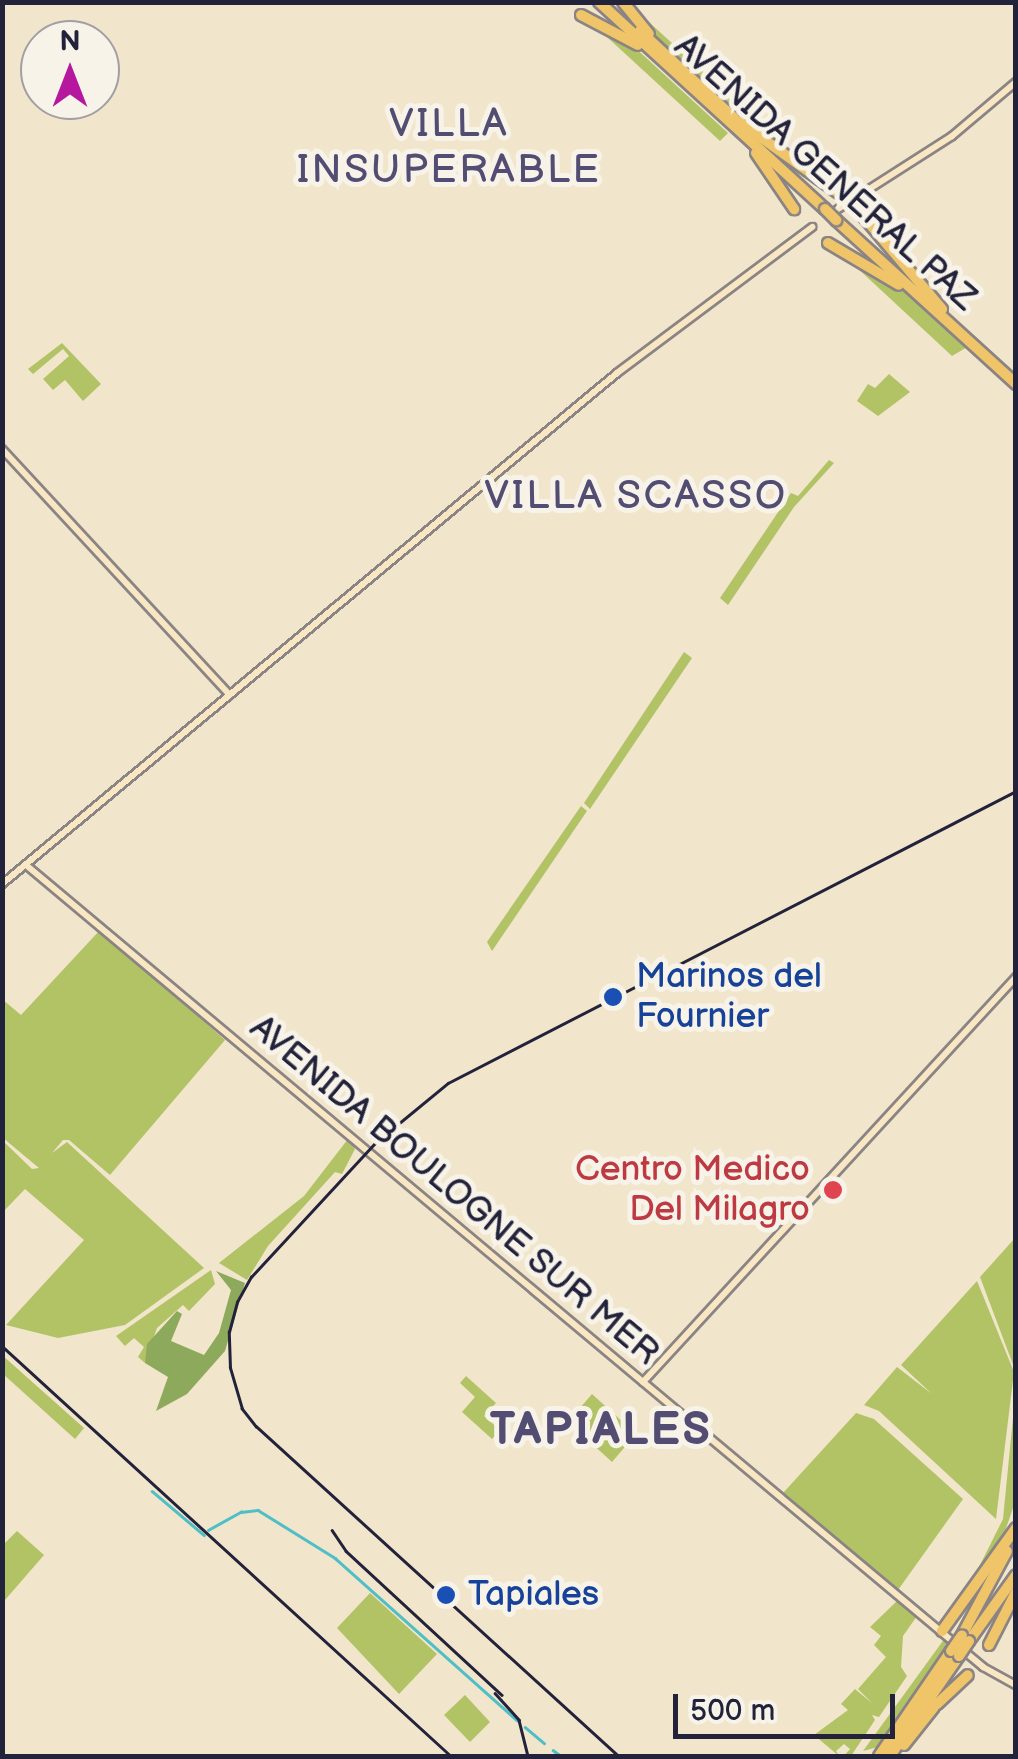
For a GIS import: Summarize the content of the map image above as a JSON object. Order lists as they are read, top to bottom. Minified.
{"streets":{"highway":["AVENIDA GENERAL PAZ"],"main road":["AVENIDA BOULOGNE SUR MER"]},"districts":["VILLA INSUPERABLE","VILLA SCASSO","TAPIALES"],"places":["Marinos del Fournier","Centro Medico Del Milagro","Tapiales"],"scale_bar":"500 m","north":"top"}
